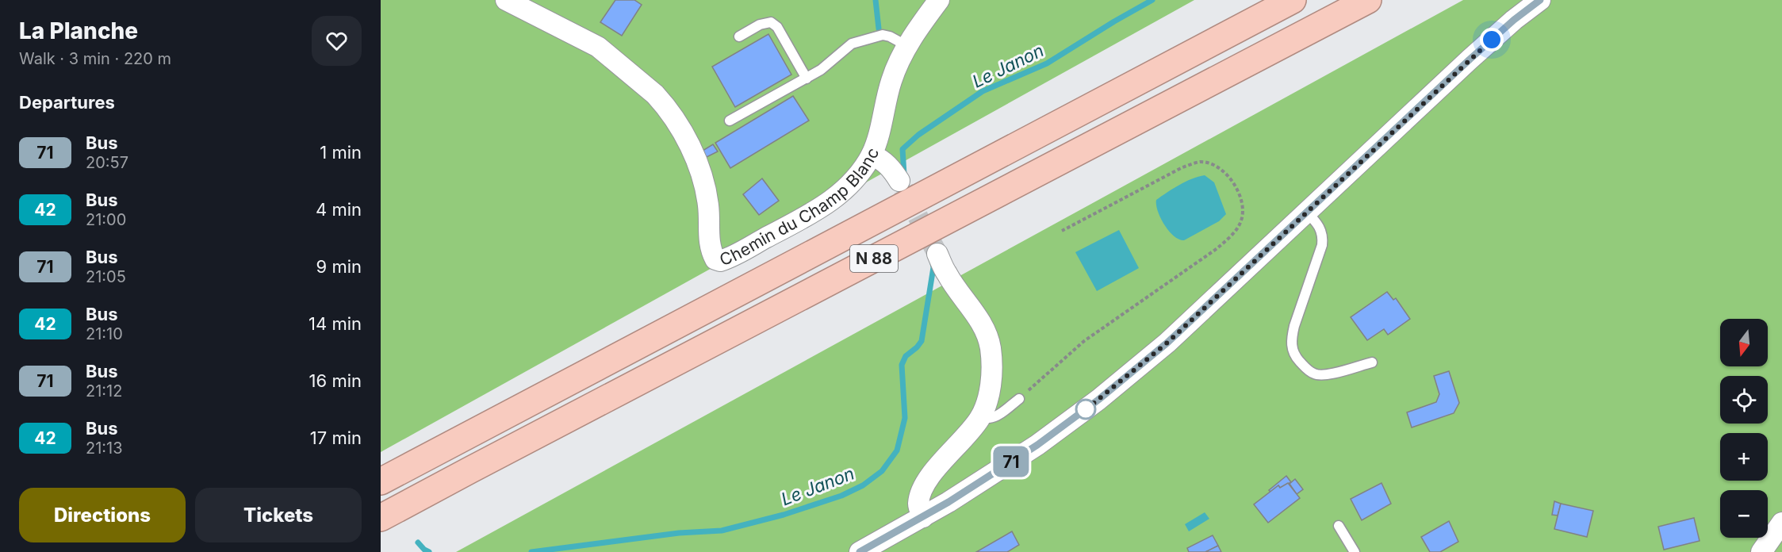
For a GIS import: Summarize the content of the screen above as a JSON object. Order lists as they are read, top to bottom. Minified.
{"streets":{"highway":["N 88"],"street":["Chemin du Champ Blanc"]},"water":["Le Janon"],"lines":["bus line 71"],"north":"bottom","page":{"heading":[["La Planche","Walk · 3 min · 220 m"],"Departures"],"on_map":"71","list":[{"mark":"71","name":"Bus","note":"20:57","value":"1 min"},{"mark":"42","name":"Bus","note":"21:00","value":"4 min"},{"mark":"71","name":"Bus","note":"21:05","value":"9 min"},{"mark":"42","name":"Bus","note":"21:10","value":"14 min"},{"mark":"71","name":"Bus","note":"21:12","value":"16 min"},{"mark":"42","name":"Bus","note":"21:13","value":"17 min"}],"map_buttons":["+","−"],"buttons":["Directions","Tickets"]}}
